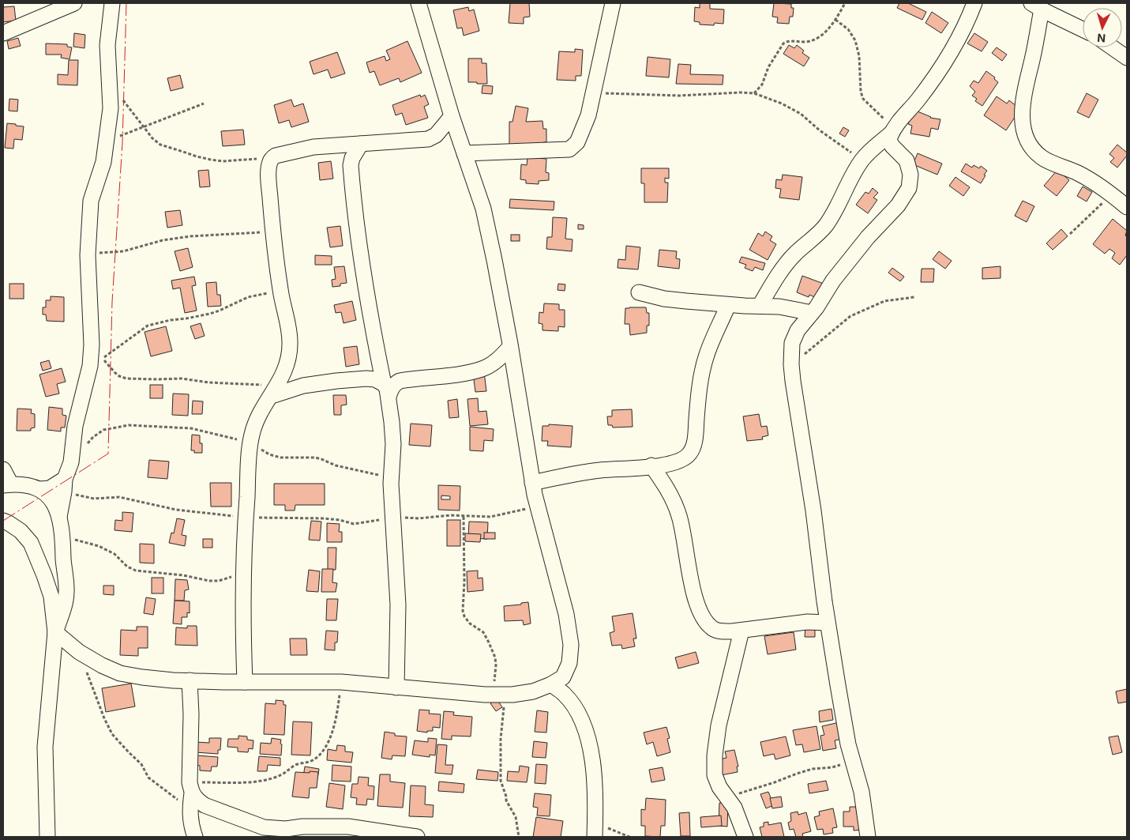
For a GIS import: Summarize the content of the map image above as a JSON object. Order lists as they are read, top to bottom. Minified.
{"north":"bottom"}
